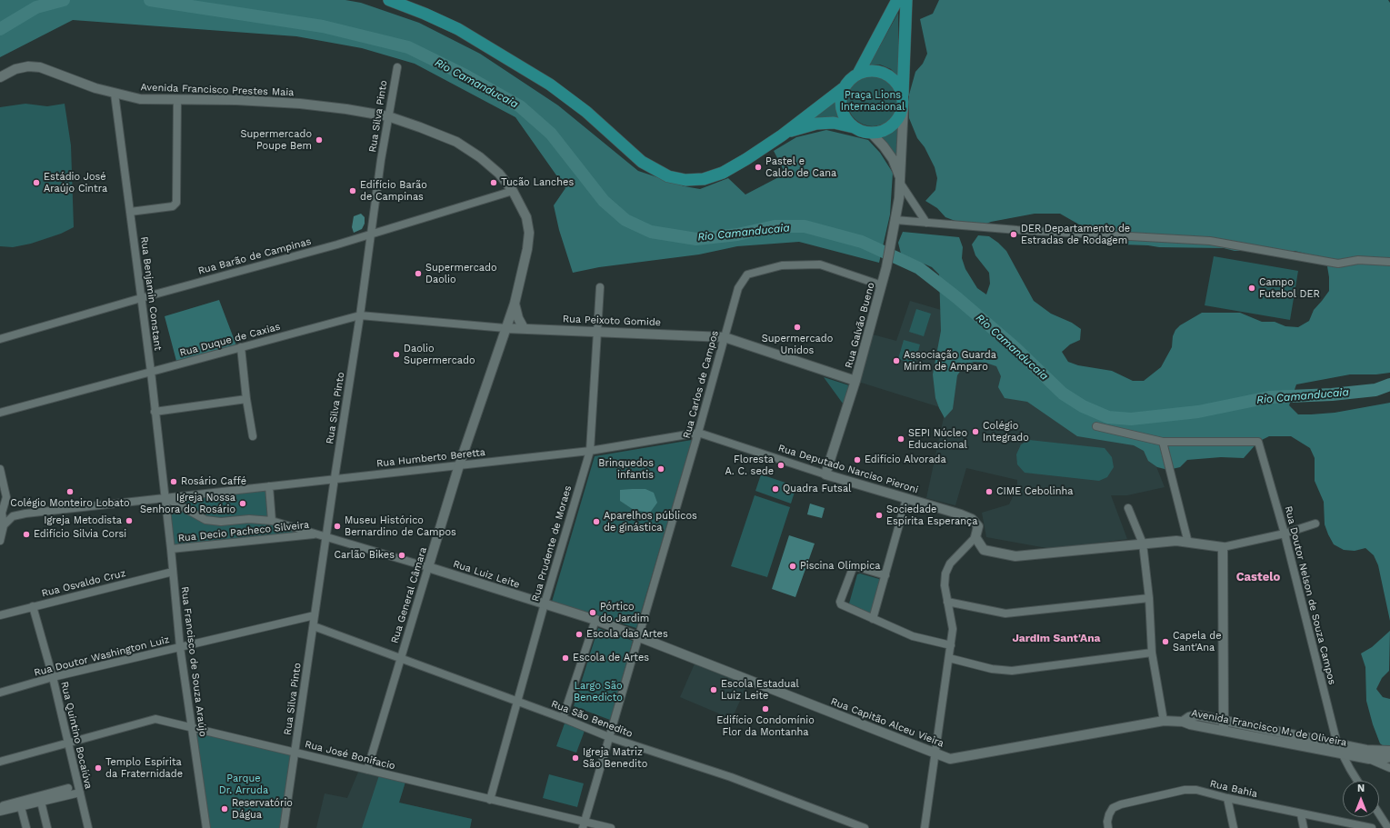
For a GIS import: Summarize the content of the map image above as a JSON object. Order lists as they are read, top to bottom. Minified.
{"streets":{"street":["Avenida Francisco Prestes Maia","Rua Silva Pinto","Rua Barão de Campinas","Rua Benjamin Constant","Rua Peixoto Gomide","Rua Galvão Bueno","Rua Duque de Caxias","Rua Carlos de Campos","Rua Humberto Beretta","Rua Deputado Narciso Pieroni","Rua Decio Pacheco Silveira","Rua Prudente de Moraes","Rua Luiz Leite","Rua Osvaldo Cruz","Rua General Câmara","Rua Doutor Nelson de Souza Campos","Rua Doutor Washington Luiz","Rua Francisco de Souza Araújo","Rua São Benedito","Rua Capitão Alceu Vieira","Avenida Francisco M. de Oliveira","Rua Quintino Bocaiúva","Rua José Bonifacio","Rua Bahia"]},"crossings":[["Avenida Francisco Prestes Maia","Rua Silva Pinto"],["Avenida Francisco Prestes Maia","Rua Barão de Campinas"],["Avenida Francisco Prestes Maia","Rua Benjamin Constant"],["Avenida Francisco Prestes Maia","Rua Peixoto Gomide"],["Avenida Francisco Prestes Maia","Rua General Câmara"],["Rua Silva Pinto","Rua Barão de Campinas"],["Rua Silva Pinto","Rua Peixoto Gomide"],["Rua Silva Pinto","Rua Duque de Caxias"],["Rua Silva Pinto","Rua Humberto Beretta"],["Rua Silva Pinto","Rua Luiz Leite"],["Rua Silva Pinto","Rua Doutor Washington Luiz"],["Rua Silva Pinto","Rua São Benedito"],["Rua Silva Pinto","Rua José Bonifacio"],["Rua Barão de Campinas","Rua Benjamin Constant"],["Rua Benjamin Constant","Rua Duque de Caxias"],["Rua Benjamin Constant","Rua Humberto Beretta"],["Rua Benjamin Constant","Rua Luiz Leite"],["Rua Benjamin Constant","Rua Francisco de Souza Araújo"],["Rua Peixoto Gomide","Rua Galvão Bueno"],["Rua Peixoto Gomide","Rua Duque de Caxias"],["Rua Peixoto Gomide","Rua Carlos de Campos"],["Rua Peixoto Gomide","Rua Prudente de Moraes"],["Rua Peixoto Gomide","Rua General Câmara"],["Rua Galvão Bueno","Rua Carlos de Campos"],["Rua Galvão Bueno","Rua Deputado Narciso Pieroni"],["Rua Carlos de Campos","Rua Humberto Beretta"],["Rua Carlos de Campos","Rua Deputado Narciso Pieroni"],["Rua Carlos de Campos","Rua Luiz Leite"],["Rua Carlos de Campos","Rua São Benedito"],["Rua Carlos de Campos","Rua Capitão Alceu Vieira"],["Rua Humberto Beretta","Rua Deputado Narciso Pieroni"],["Rua Humberto Beretta","Rua Prudente de Moraes"],["Rua Humberto Beretta","Rua Luiz Leite"],["Rua Humberto Beretta","Rua General Câmara"],["Rua Humberto Beretta","Rua Francisco de Souza Araújo"],["Rua Decio Pacheco Silveira","Rua Luiz Leite"],["Rua Decio Pacheco Silveira","Rua Francisco de Souza Araújo"],["Rua Prudente de Moraes","Rua Luiz Leite"],["Rua Prudente de Moraes","Rua São Benedito"],["Rua Prudente de Moraes","Rua José Bonifacio"],["Rua Luiz Leite","Rua General Câmara"],["Rua Luiz Leite","Rua Francisco de Souza Araújo"],["Rua Luiz Leite","Rua Capitão Alceu Vieira"],["Rua Osvaldo Cruz","Rua Francisco de Souza Araújo"],["Rua Osvaldo Cruz","Rua Quintino Bocaiúva"],["Rua General Câmara","Rua São Benedito"],["Rua General Câmara","Rua José Bonifacio"],["Rua Doutor Nelson de Souza Campos","Avenida Francisco M. de Oliveira"],["Rua Doutor Washington Luiz","Rua Francisco de Souza Araújo"],["Rua Doutor Washington Luiz","Rua Quintino Bocaiúva"],["Rua Francisco de Souza Araújo","Rua José Bonifacio"],["Rua Capitão Alceu Vieira","Avenida Francisco M. de Oliveira"],["Rua Quintino Bocaiúva","Rua José Bonifacio"]],"districts":["Castelo","Jardim Sant'Ana"],"water":["Rio Camanducaia"],"parks":["Praça Lions Internacional","Largo São Benedicto","Parque Dr. Arruda"],"places":["Supermercado Poupe Bem","Pastel e Caldo de Cana","Estádio José Araújo Cintra","Tucão Lanches","Edifício Barão de Campinas","DER Departamento de Estradas de Rodagem","Supermercado Daolio","Campo Futebol DER","Supermercado Unidos","Daolio Supermercado","Associação Guarda Mirim de Amparo","Colégio Integrado","SEPI Núcleo Educacional","Edifício Alvorada","Floresta A. C. sede","Brinquedos infantis","Rosário Caffé","Quadra Futsal","Colégio Monteiro Lobato","CIME Cebolinha","Igreja Nossa Senhora do Rosário","Sociedade Espírita Esperança","Igreja Metodista","Aparelhos públicos de ginástica","Museu Histórico Bernardino de Campos","Edifício Silvia Corsi","Carlão Bikes","Piscina Olímpica","Pórtico do Jardim","Escola das Artes","Capela de Sant'Ana","Escola de Artes","Escola Estadual Luiz Leite","Edifício Condomínio Flor da Montanha","Igreja Matriz São Benedito","Templo Espírita da Fraternidade","Reservatório Dágua"],"north":"top"}
